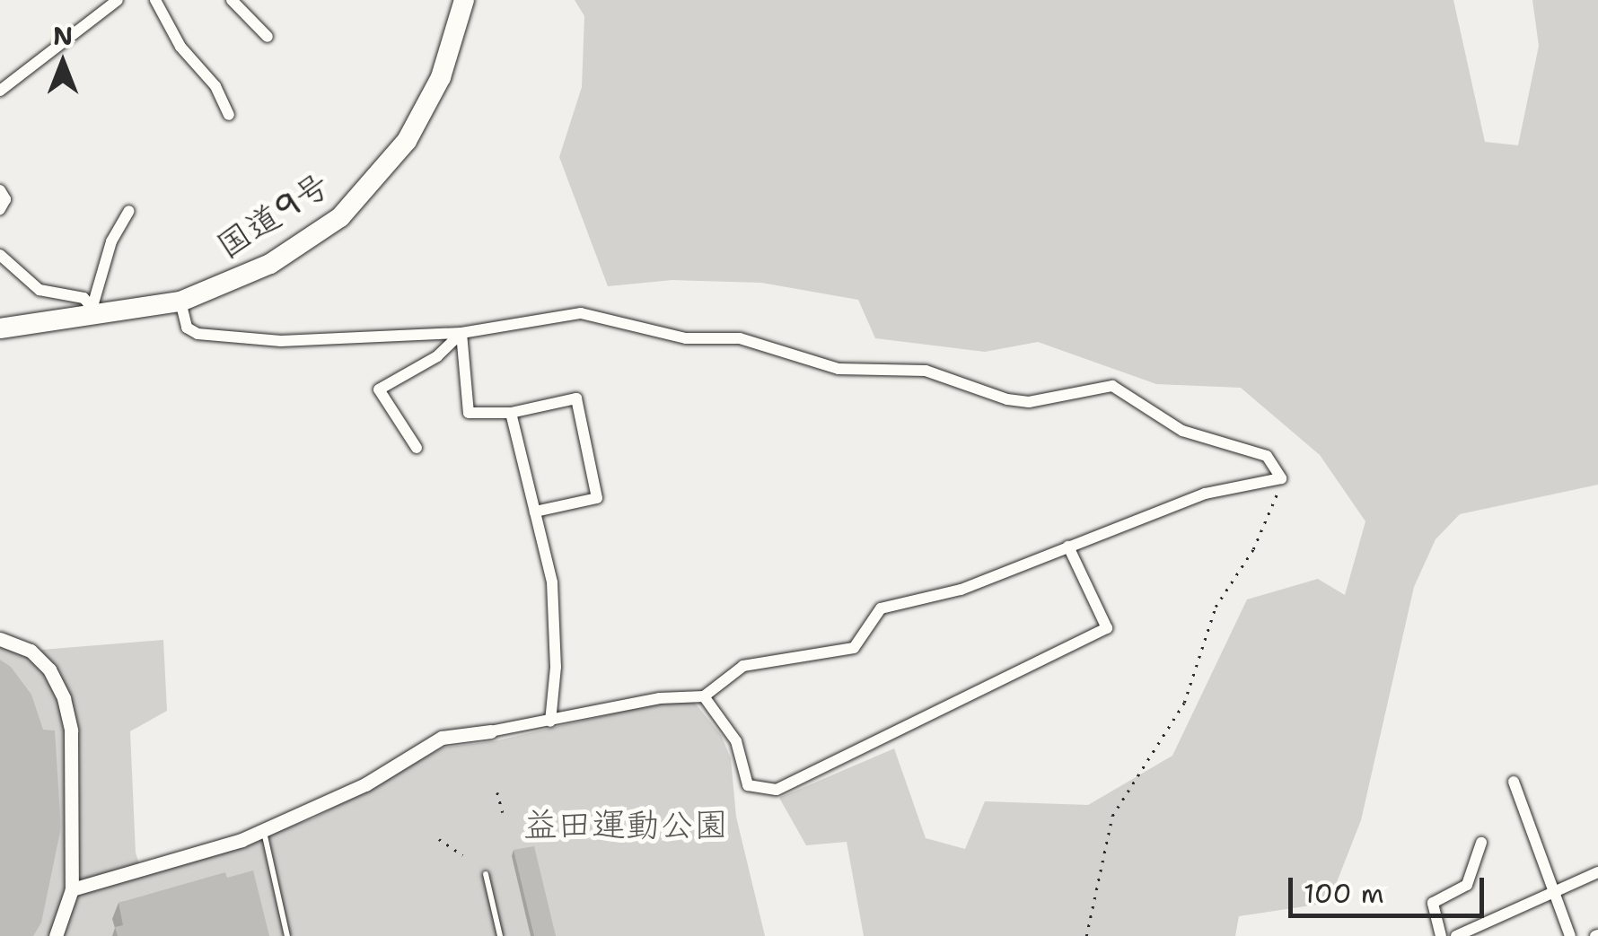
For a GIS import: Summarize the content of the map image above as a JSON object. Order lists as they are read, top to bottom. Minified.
{"streets":{"highway":["国道9号"]},"parks":["益田運動公園"],"scale_bar":"100 m","north":"top"}
